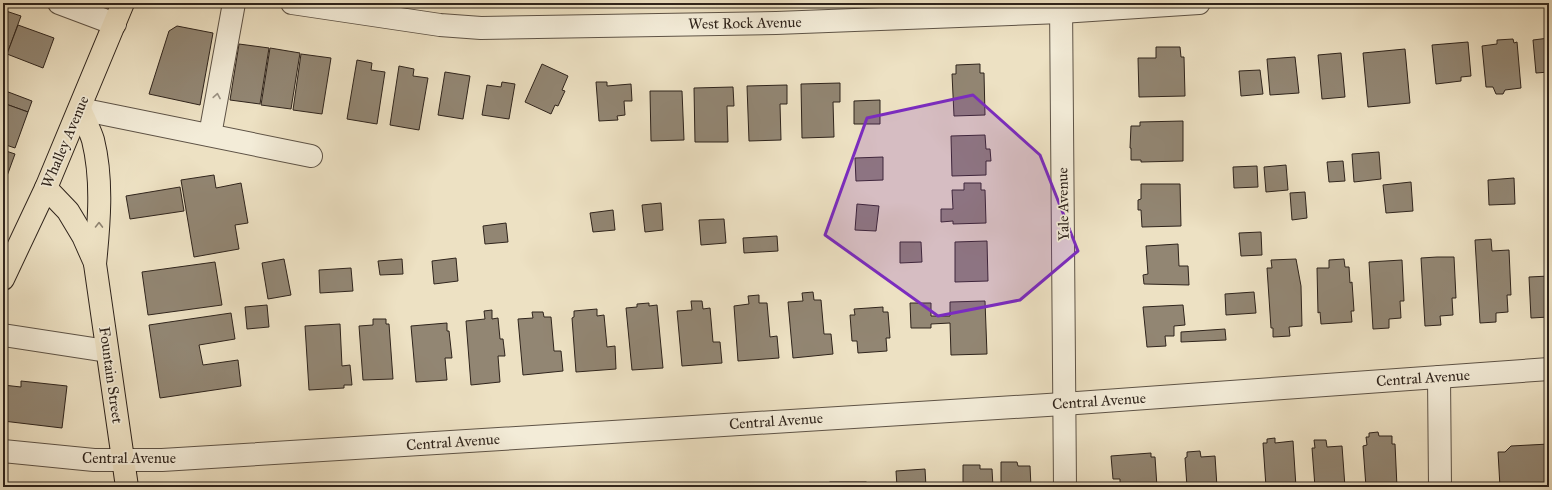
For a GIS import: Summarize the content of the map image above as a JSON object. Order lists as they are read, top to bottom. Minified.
{"streets":{"main road":["Whalley Avenue","Fountain Street"],"street":["West Rock Avenue","Yale Avenue","Central Avenue"]},"crossings":[["West Rock Avenue","Yale Avenue"],["Whalley Avenue","Fountain Street"],["Yale Avenue","Central Avenue"],["Fountain Street","Central Avenue"]]}
